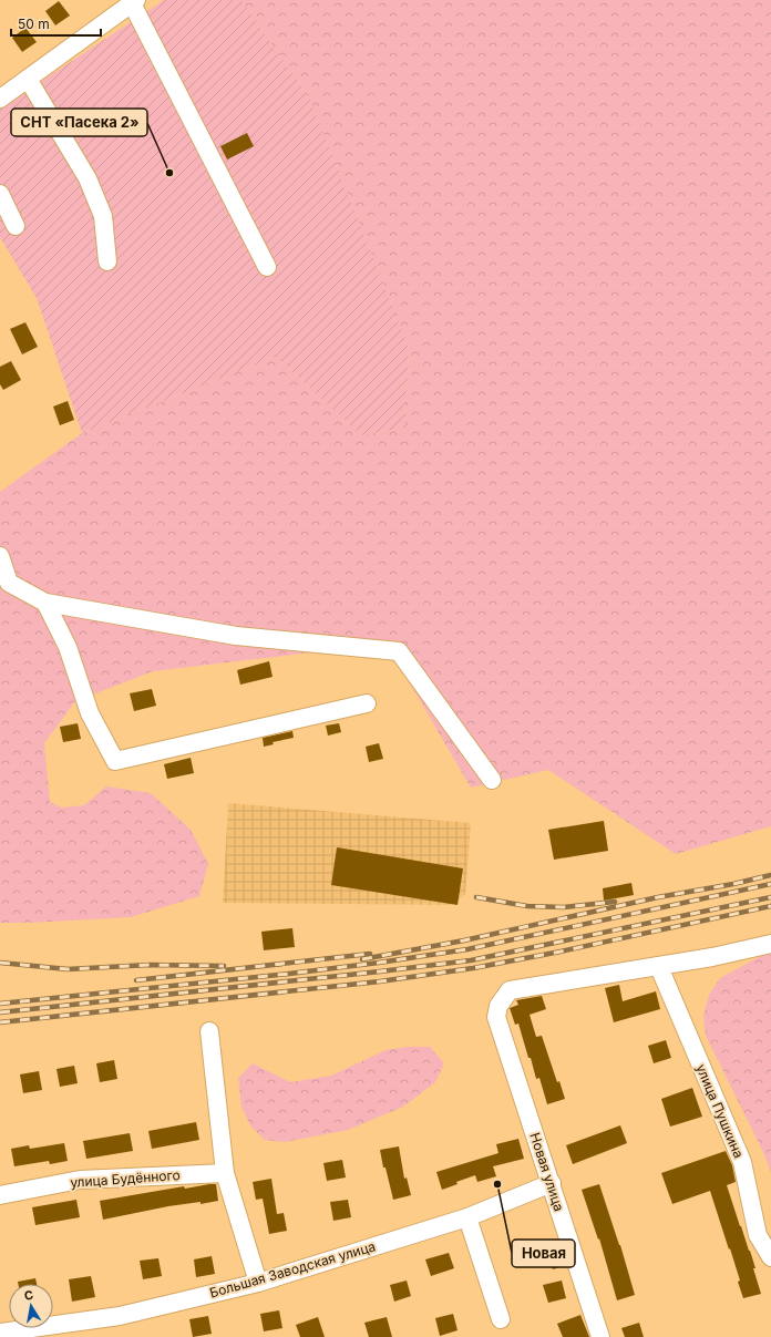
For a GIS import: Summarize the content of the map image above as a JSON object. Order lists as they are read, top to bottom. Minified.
{"streets":{"street":["улица Пушкина","Новая улица","улица Будённого","Большая Заводская улица"]},"crossings":[["улица Пушкина","Новая улица"],["Новая улица","Большая Заводская улица"]],"places":["СНТ «Пасека 2»","Новая"],"scale_bar":"50 m","north":"top"}
